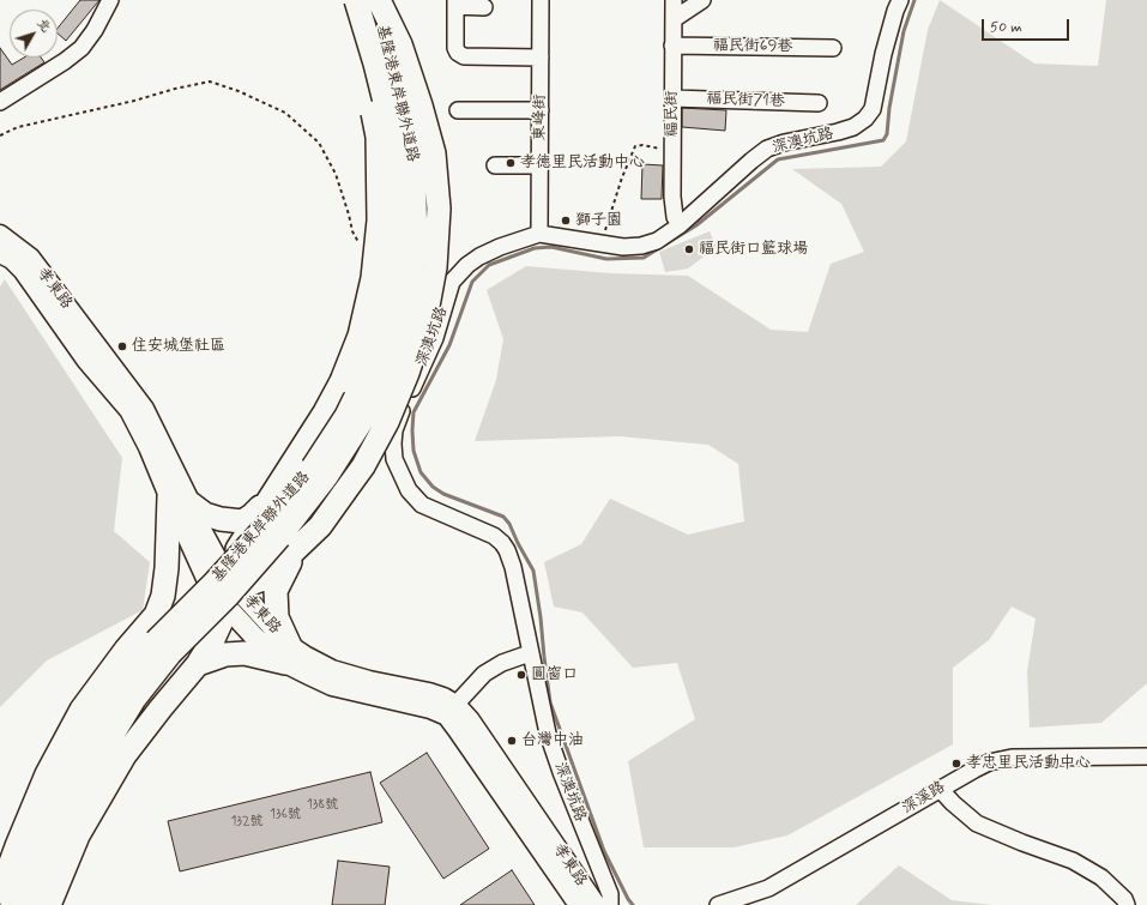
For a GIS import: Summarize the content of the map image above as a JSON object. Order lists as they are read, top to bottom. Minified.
{"streets":{"highway":["基隆港東岸聯外道路"],"main road":["孝東路"],"street":["福民街69巷","福民街71巷","福民街","東峰街","深澳坑路","深溪路"]},"crossings":[["福民街69巷","福民街"],["福民街71巷","福民街"],["福民街","深澳坑路"],["東峰街","深澳坑路"]],"places":["孝德里民活動中心","獅子園","福民街口籃球場","住安城堡社區","圓窗口","台灣中油","孝忠里民活動中心"],"house_numbers":["138號","136號","132號"],"scale_bar":"50 m","north":"top right"}
